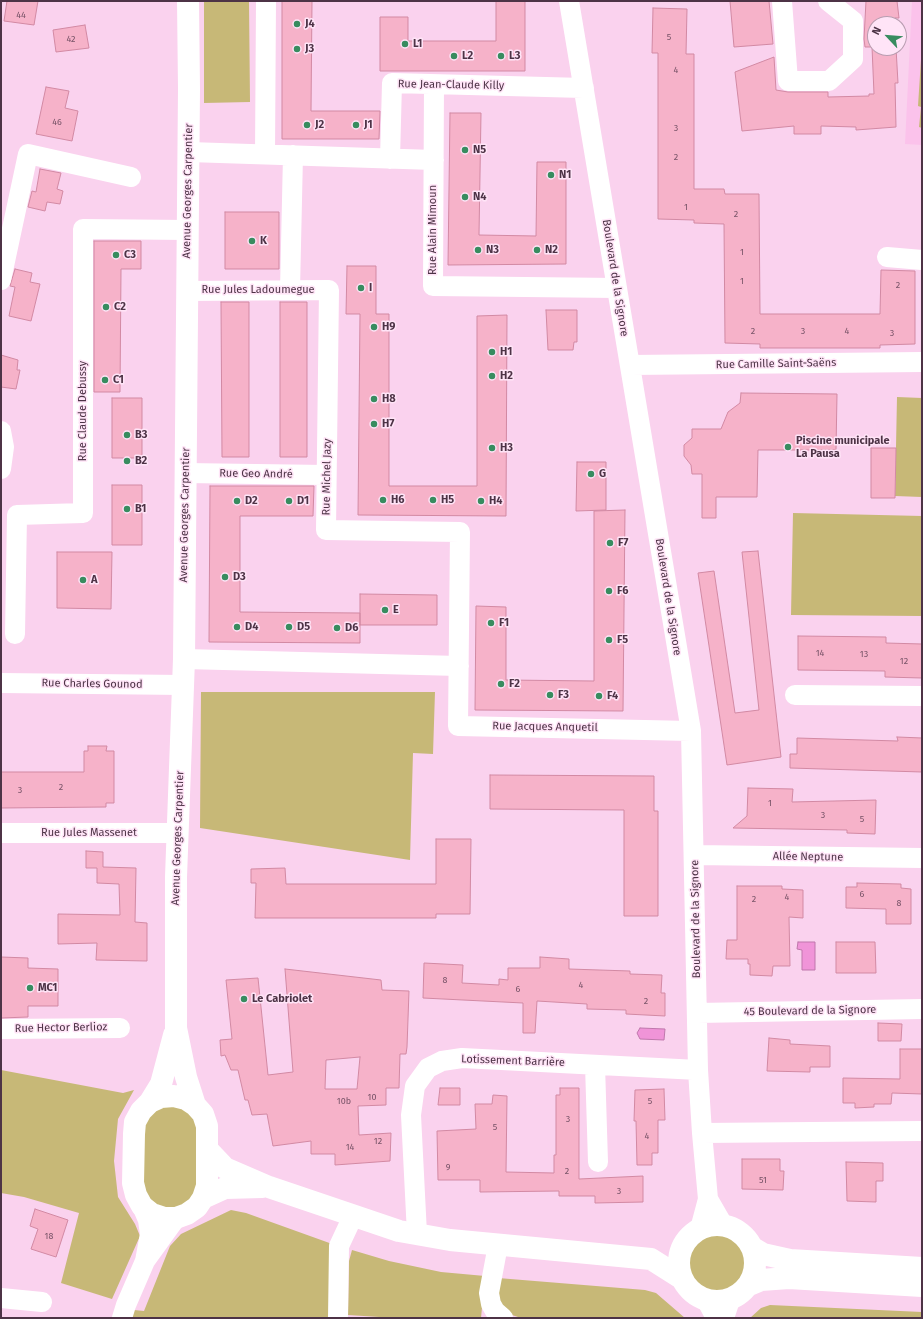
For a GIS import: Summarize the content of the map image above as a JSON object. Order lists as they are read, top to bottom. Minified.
{"streets":{"street":["Rue Jean-Claude Killy","Avenue Georges Carpentier","Rue Alain Mimoun","Boulevard de la Signore","Rue Jules Ladoumegue","Rue Camille Saint-Saëns","Rue Claude Debussy","Rue Geo André","Rue Michel Jazy","Rue Charles Gounod","Rue Jacques Anquetil","Rue Jules Massenet","Allée Neptune","45 Boulevard de la Signore","Rue Hector Berlioz","Lotissement Barrière"]},"crossings":[["Rue Jean-Claude Killy","Rue Alain Mimoun"],["Rue Jean-Claude Killy","Boulevard de la Signore"],["Avenue Georges Carpentier","Rue Jules Ladoumegue"],["Avenue Georges Carpentier","Rue Claude Debussy"],["Avenue Georges Carpentier","Rue Geo André"],["Avenue Georges Carpentier","Rue Charles Gounod"],["Avenue Georges Carpentier","Rue Jules Massenet"],["Rue Alain Mimoun","Boulevard de la Signore"],["Boulevard de la Signore","Rue Camille Saint-Saëns"],["Boulevard de la Signore","Rue Jacques Anquetil"],["Boulevard de la Signore","Allée Neptune"],["Boulevard de la Signore","45 Boulevard de la Signore"],["Boulevard de la Signore","Lotissement Barrière"],["Rue Jules Ladoumegue","Rue Michel Jazy"],["Rue Geo André","Rue Michel Jazy"],["Rue Michel Jazy","Rue Jacques Anquetil"]],"places":["J4","L1","J3","L2","L3","J2","J1","N5","N1","N4","K","N3","N2","C3","I","C2","H9","H1","H2","C1","H8","H7","B3","Piscine municipale La Pausa","H3","B2","G","H6","H5","D2","D1","H4","B1","F7","D3","A","F6","E","F1","D4","D5","D6","F5","F2","F3","F4","MC1","Le Cabriolet"],"house_numbers":["44","5","42","4","46","3","2","1","2","1","1","2","2","3","4","3","14","13","12","2","3","1","3","5","6","4","2","8","8","4","6","2","10","10b","5","3","5","4","12","14","9","2","51","3","18"],"north":"top left"}
